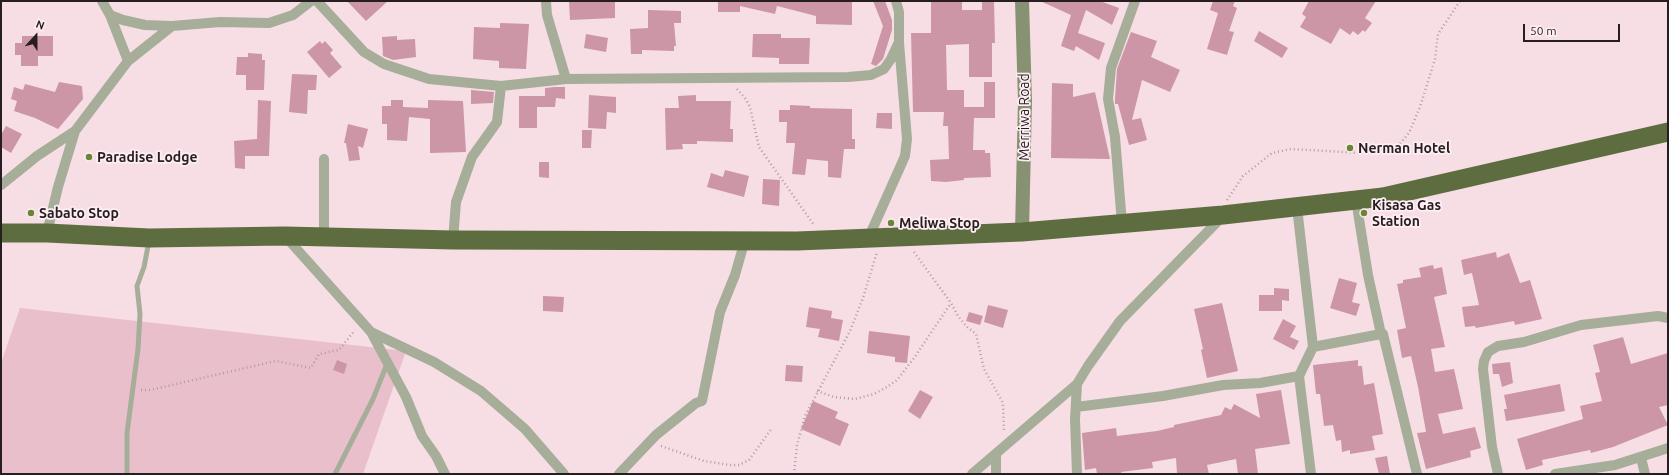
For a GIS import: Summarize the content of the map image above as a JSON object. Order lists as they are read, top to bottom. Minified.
{"streets":{"street":["Merriwa Road"]},"places":["Nerman Hotel","Paradise Lodge","Sabato Stop","Kisasa Gas Station","Meliwa Stop"],"scale_bar":"50 m","north":"top"}
